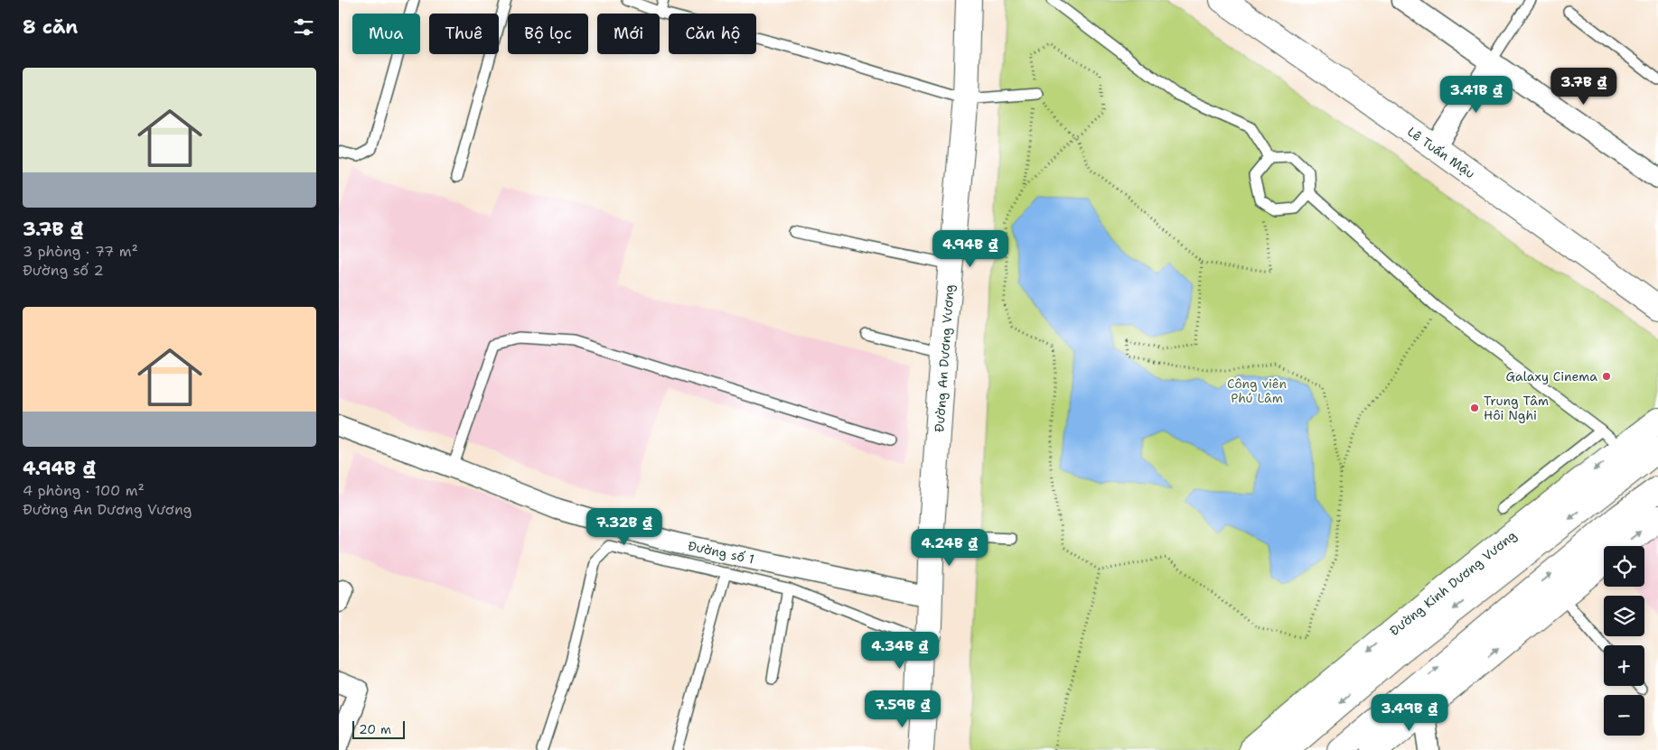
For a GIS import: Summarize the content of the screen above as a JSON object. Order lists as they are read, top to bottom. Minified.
{"streets":{"main road":["Lê Tuấn Mậu","Đường An Dương Vương","Đường Kinh Dương Vương"],"street":["Đường số 1"]},"crossings":[["Đường An Dương Vương","Đường số 1"]],"parks":["Công viên Phú Lâm"],"places":["Galaxy Cinema","Trung Tâm Hôi Nghi"],"scale_bar":"20 m","page":{"heading":"8 căn","chip":["Mua","Thuê","Bộ lọc","Mới","Căn hộ"],"list":[{"name":"3.7B ₫","note":"3 phòng · 77 m² · Đường số 2"},{"name":"4.94B ₫","note":"4 phòng · 100 m² · Đường An Dương Vương"}],"price":["3.7B ₫","3.41B ₫","4.94B ₫","7.32B ₫","4.24B ₫","4.34B ₫","7.59B ₫","3.49B ₫"],"map_buttons":["+","−"],"scale":"20 m"}}
